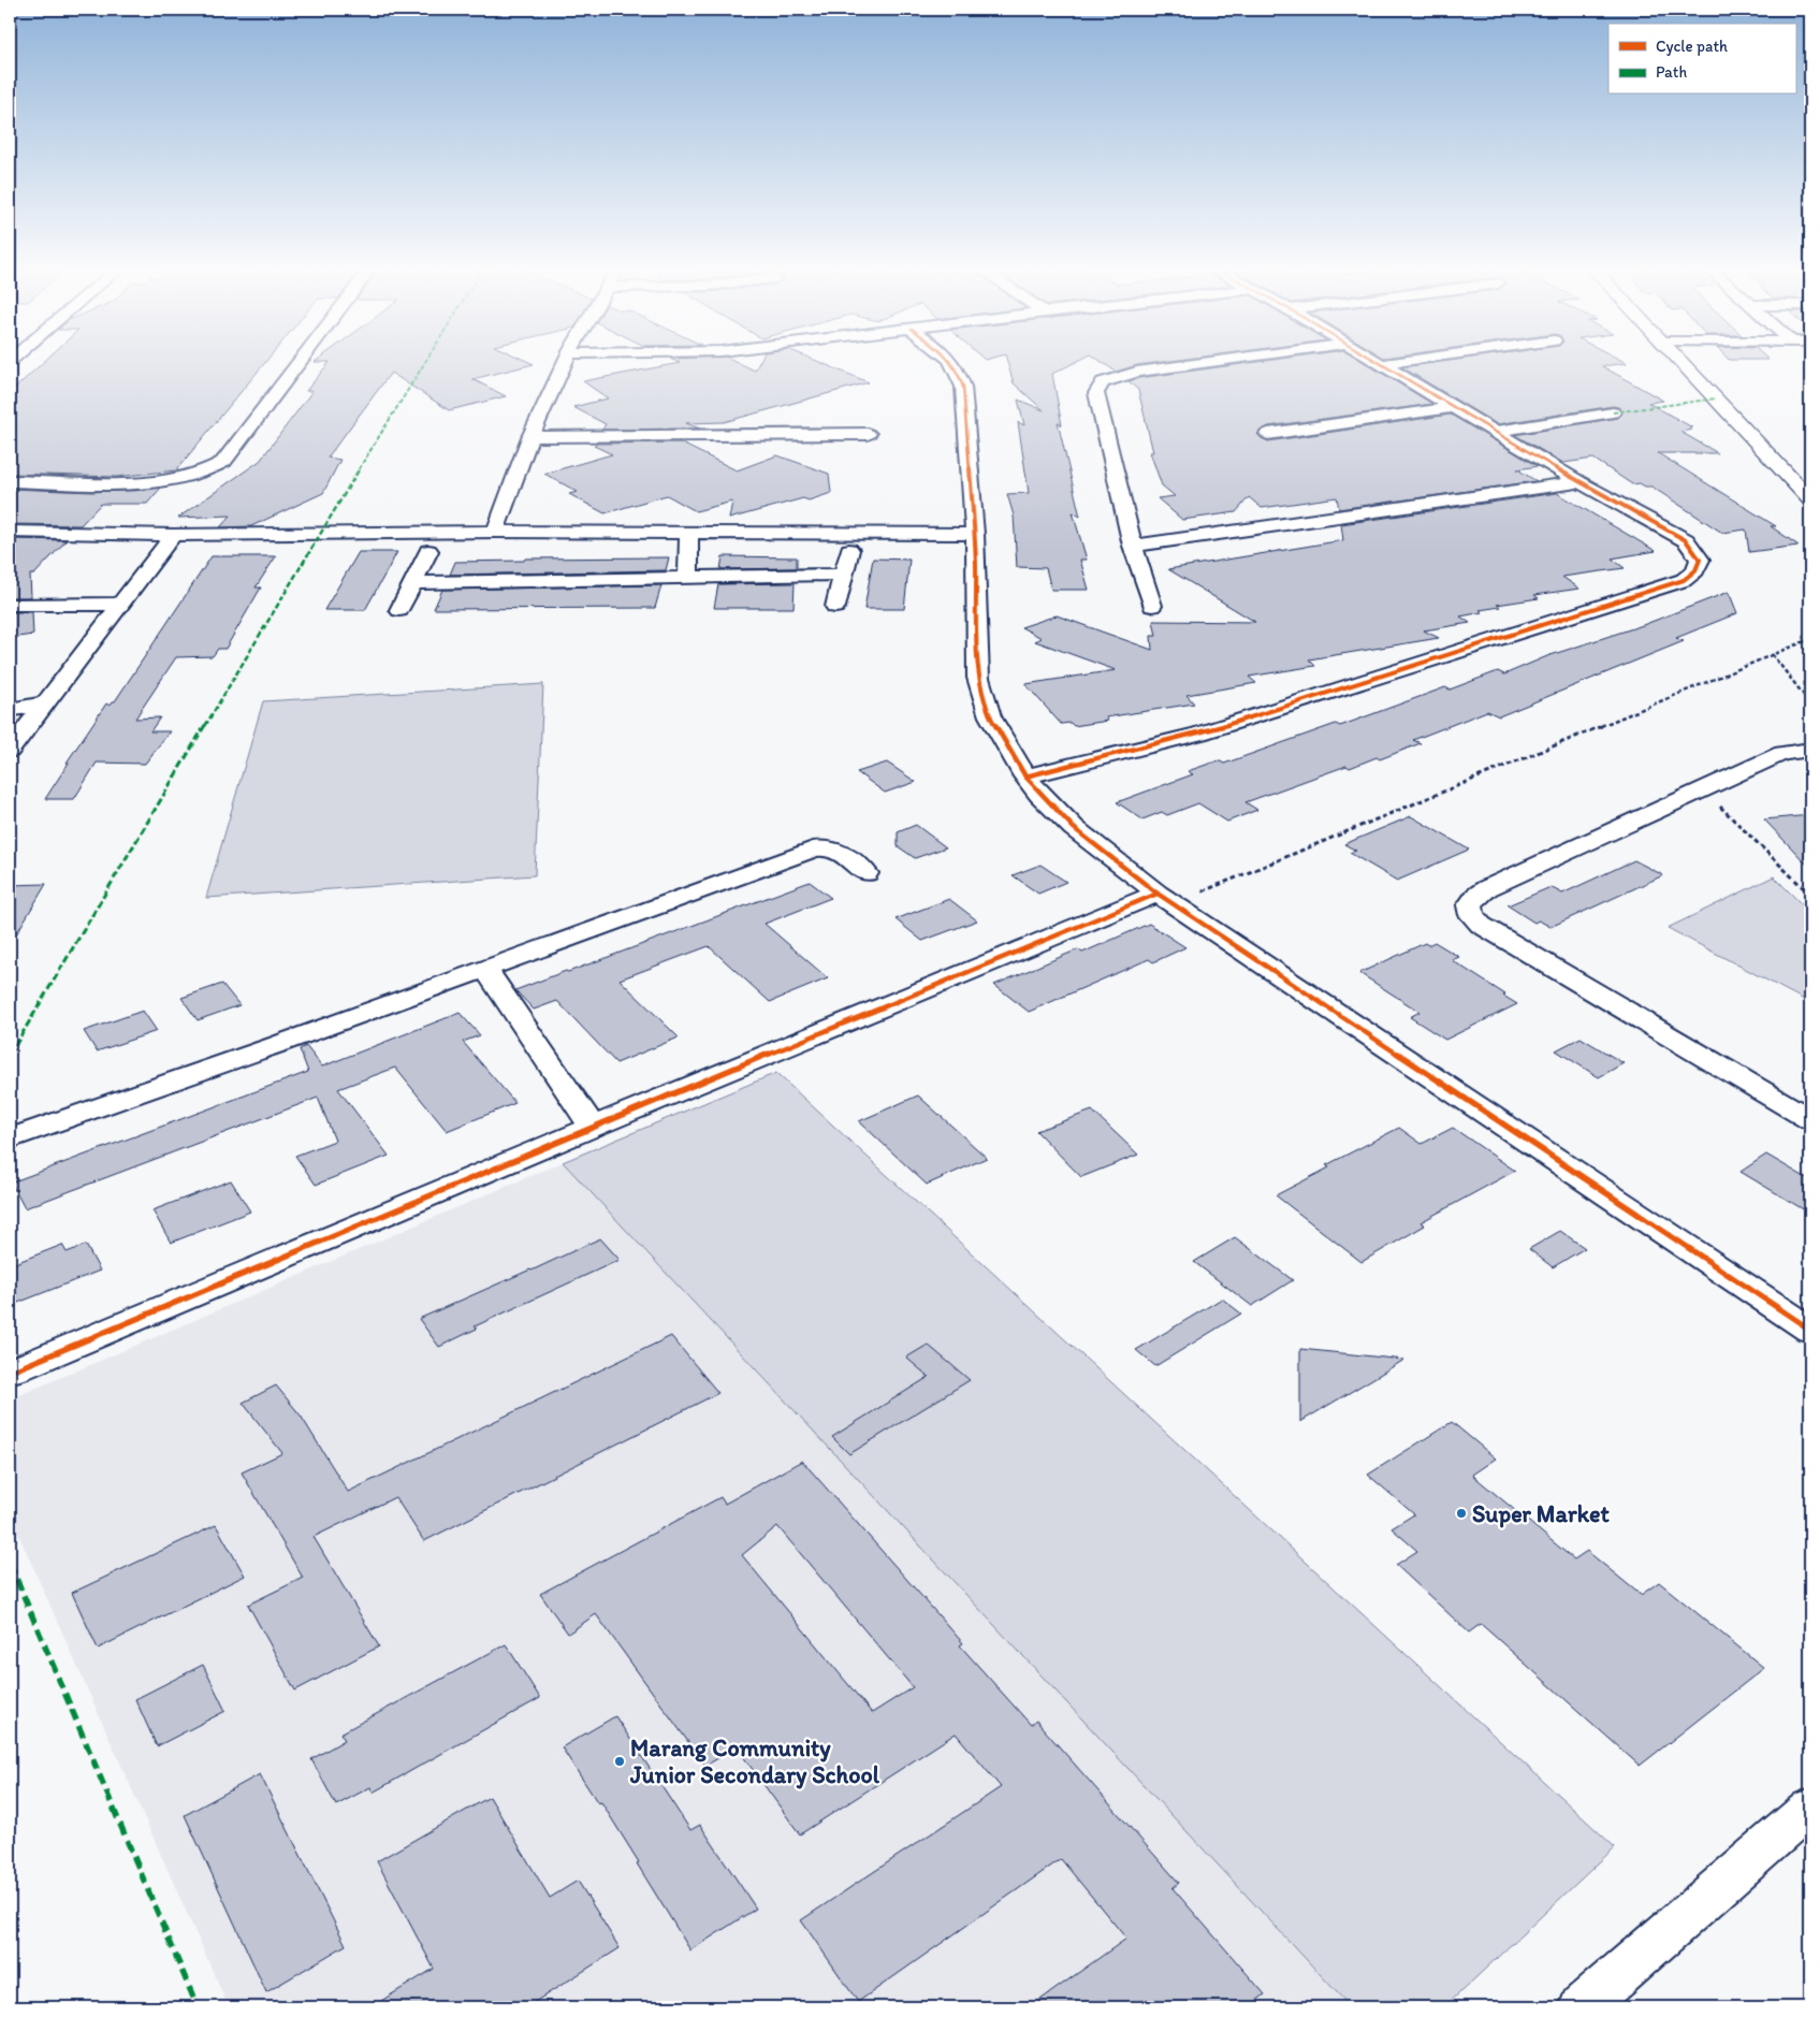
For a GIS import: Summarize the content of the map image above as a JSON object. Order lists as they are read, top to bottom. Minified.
{"places":["Super Market","Marang Community Junior Secondary School"],"legend":["Cycle path","Path"]}
